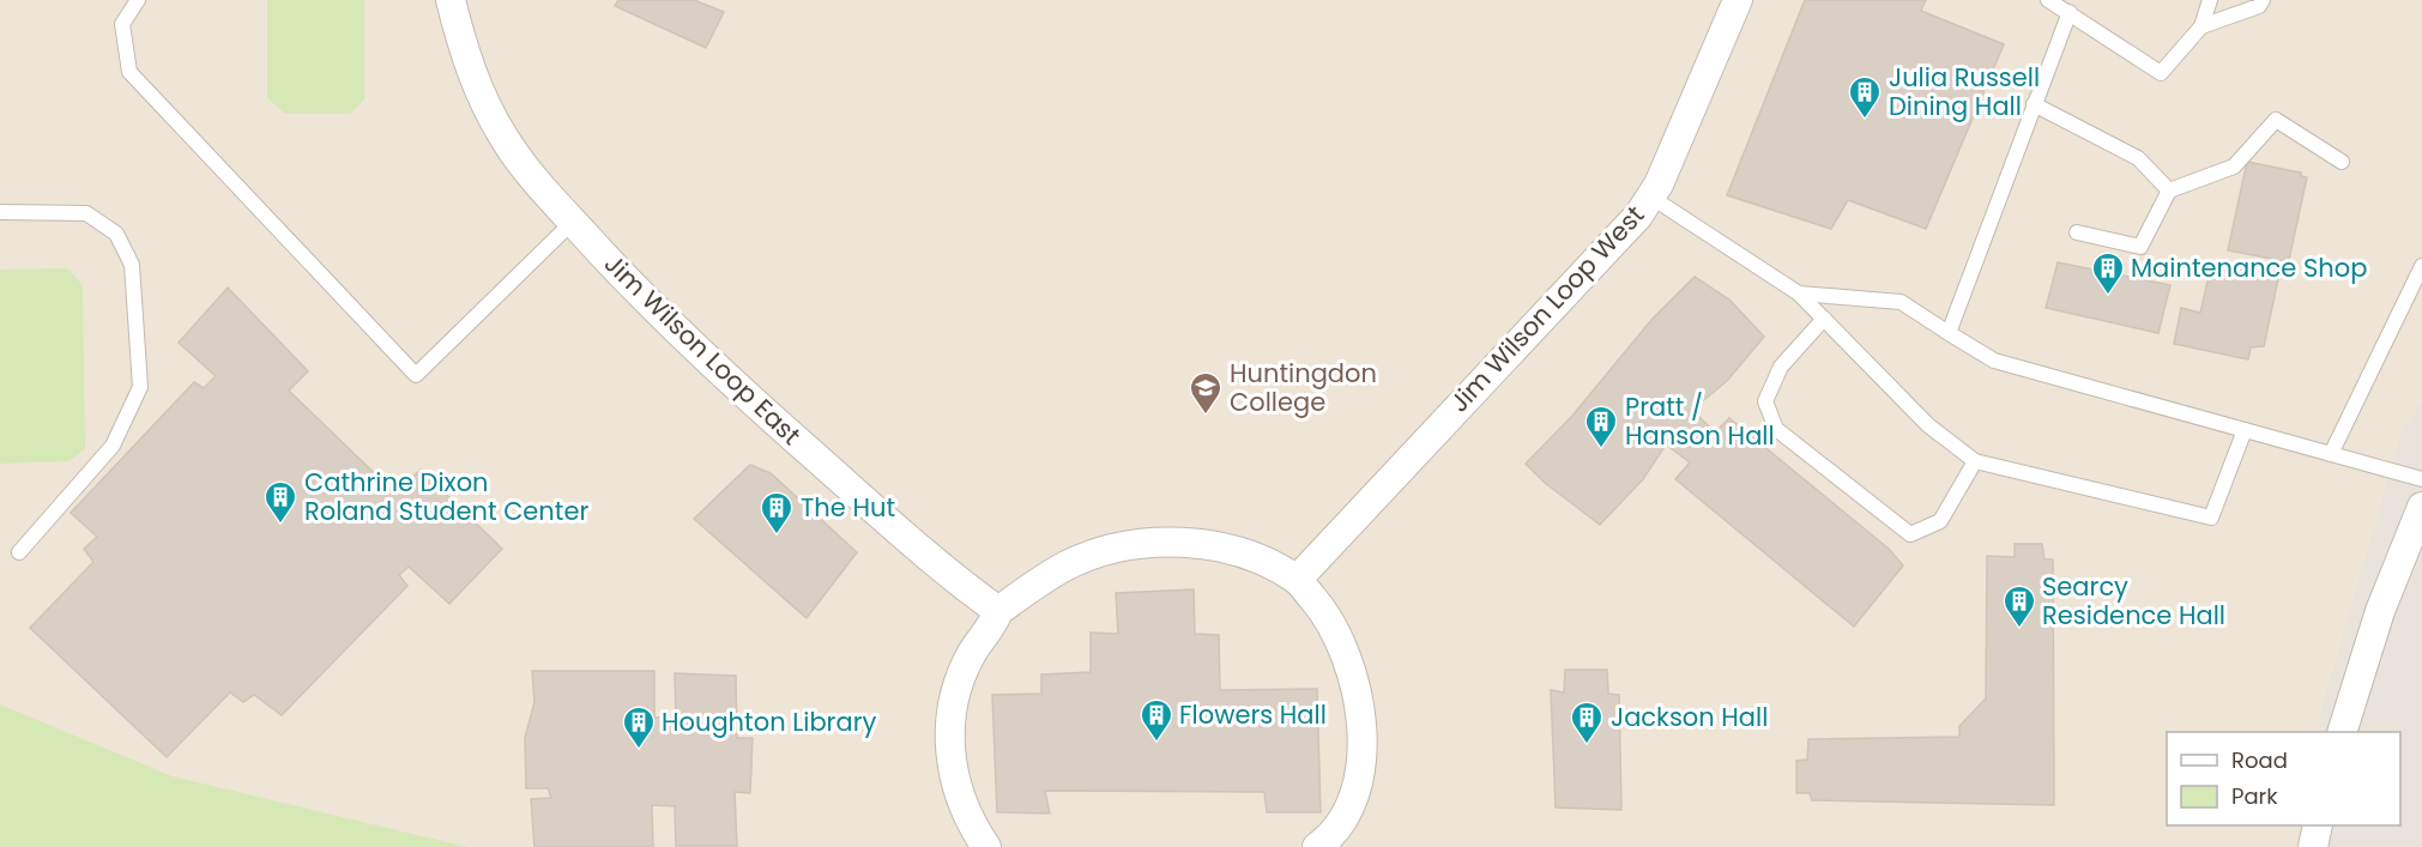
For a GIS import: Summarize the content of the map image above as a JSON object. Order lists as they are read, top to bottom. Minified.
{"streets":{"street":["Jim Wilson Loop West","Jim Wilson Loop East"]},"places":{"building":["Julia Russell Dining Hall","Maintenance Shop","Pratt / Hanson Hall","Cathrine Dixon Roland Student Center","The Hut","Searcy Residence Hall","Flowers Hall","Jackson Hall","Houghton Library"],"school or university":["Huntingdon College"]},"legend":["Road","Park"]}
